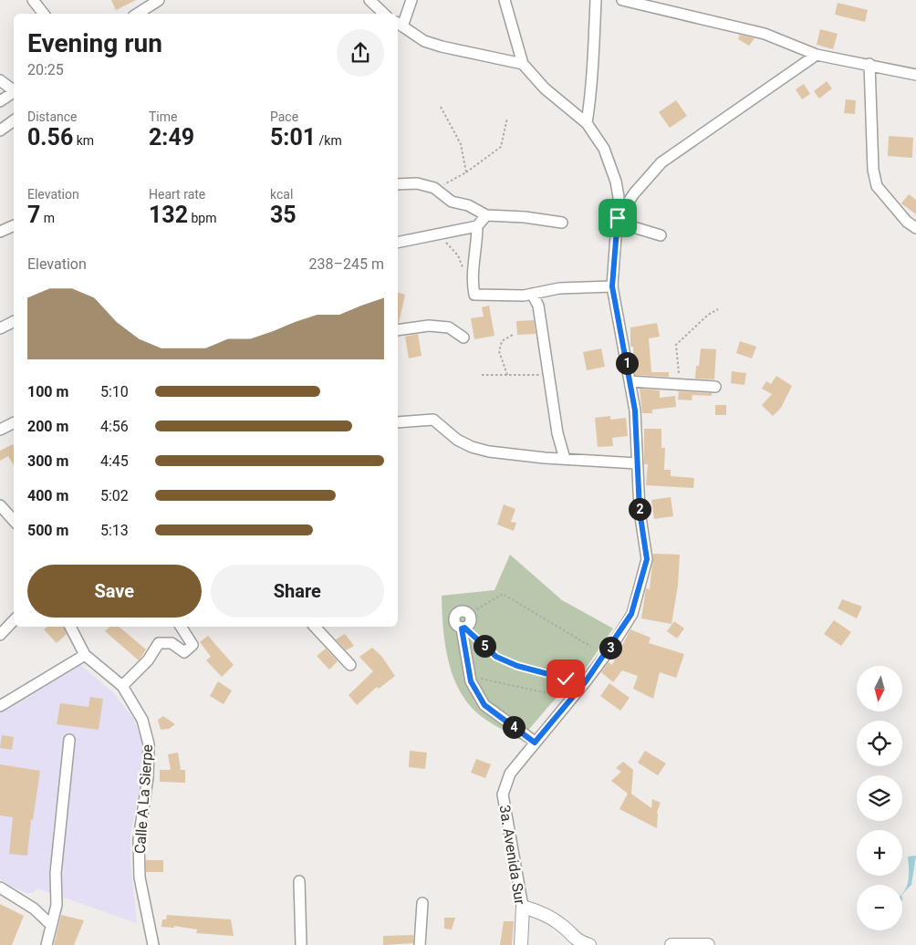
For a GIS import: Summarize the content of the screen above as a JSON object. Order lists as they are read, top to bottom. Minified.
{"streets":{"main road":["3a. Avenida Sur"],"street":["Calle A La Sierpe"]},"north":"bottom","page":{"heading":["Evening run","20:25"],"stats":[["Distance","0.56 km"],["Time","2:49"],["Pace","5:01 /km"],["Elevation","7 m"],["Heart rate","132 bpm"],["kcal","35"]],"chart":["Elevation","238–245 m"],"pins":["1","2","5","3","4"],"list":[{"name":"100 m","note":"5:10"},{"name":"200 m","note":"4:56"},{"name":"300 m","note":"4:45"},{"name":"400 m","note":"5:02"},{"name":"500 m","note":"5:13"}],"buttons":["Save","Share"],"map_buttons":["+","−"]}}
